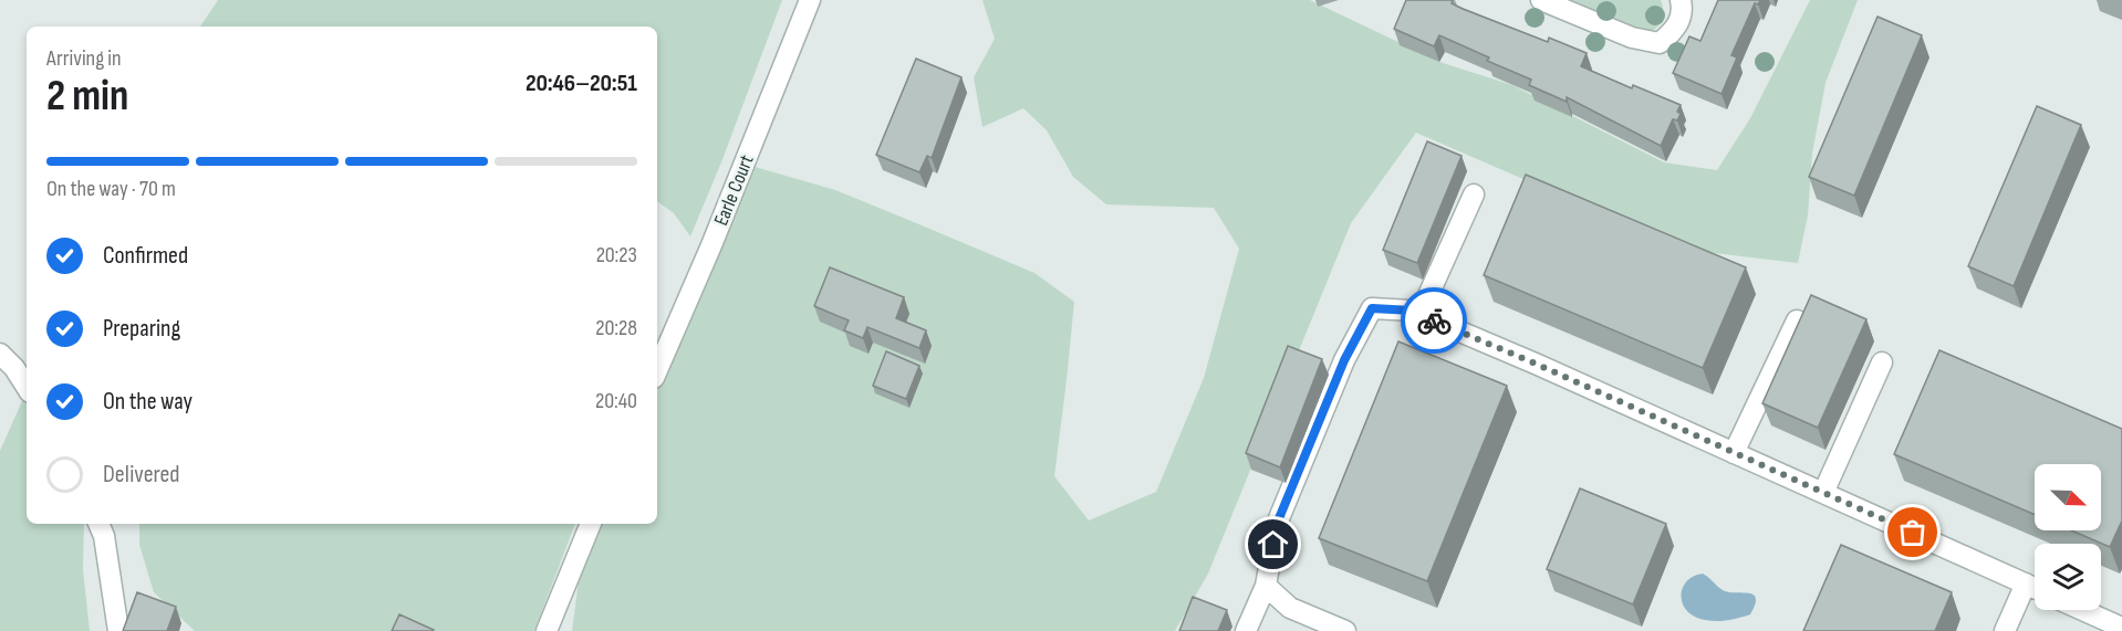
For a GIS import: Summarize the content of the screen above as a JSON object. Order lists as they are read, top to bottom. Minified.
{"streets":{"street":["Earle Court"]},"north":"bottom right","page":{"heading":["2 min","Arriving in","20:46–20:51"],"bar":"On the way · 70 m","list":[["Confirmed","20:23"],["Preparing","20:28"],["On the way","20:40"],"Delivered"]}}
